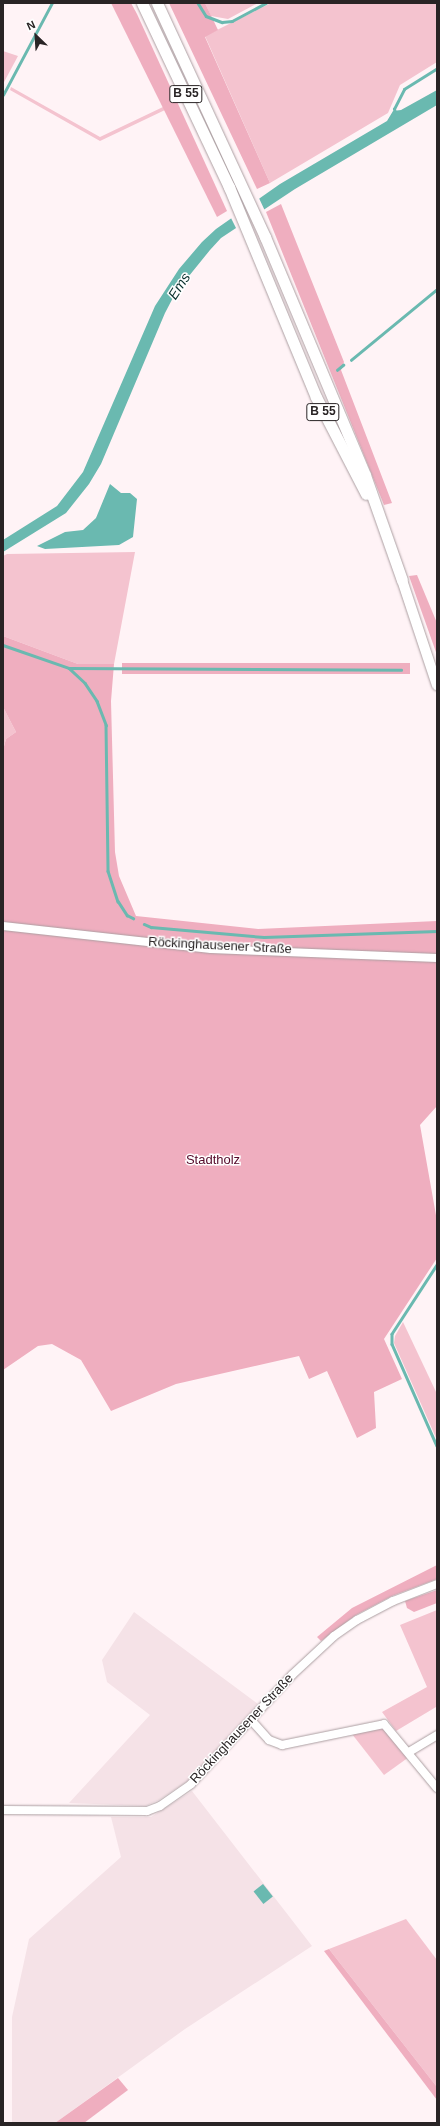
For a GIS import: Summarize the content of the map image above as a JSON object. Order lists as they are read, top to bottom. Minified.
{"streets":{"highway":["B 55"],"street":["Röckinghausener Straße"]},"water":["Ems"],"parks":["Stadtholz"],"north":"top left"}
